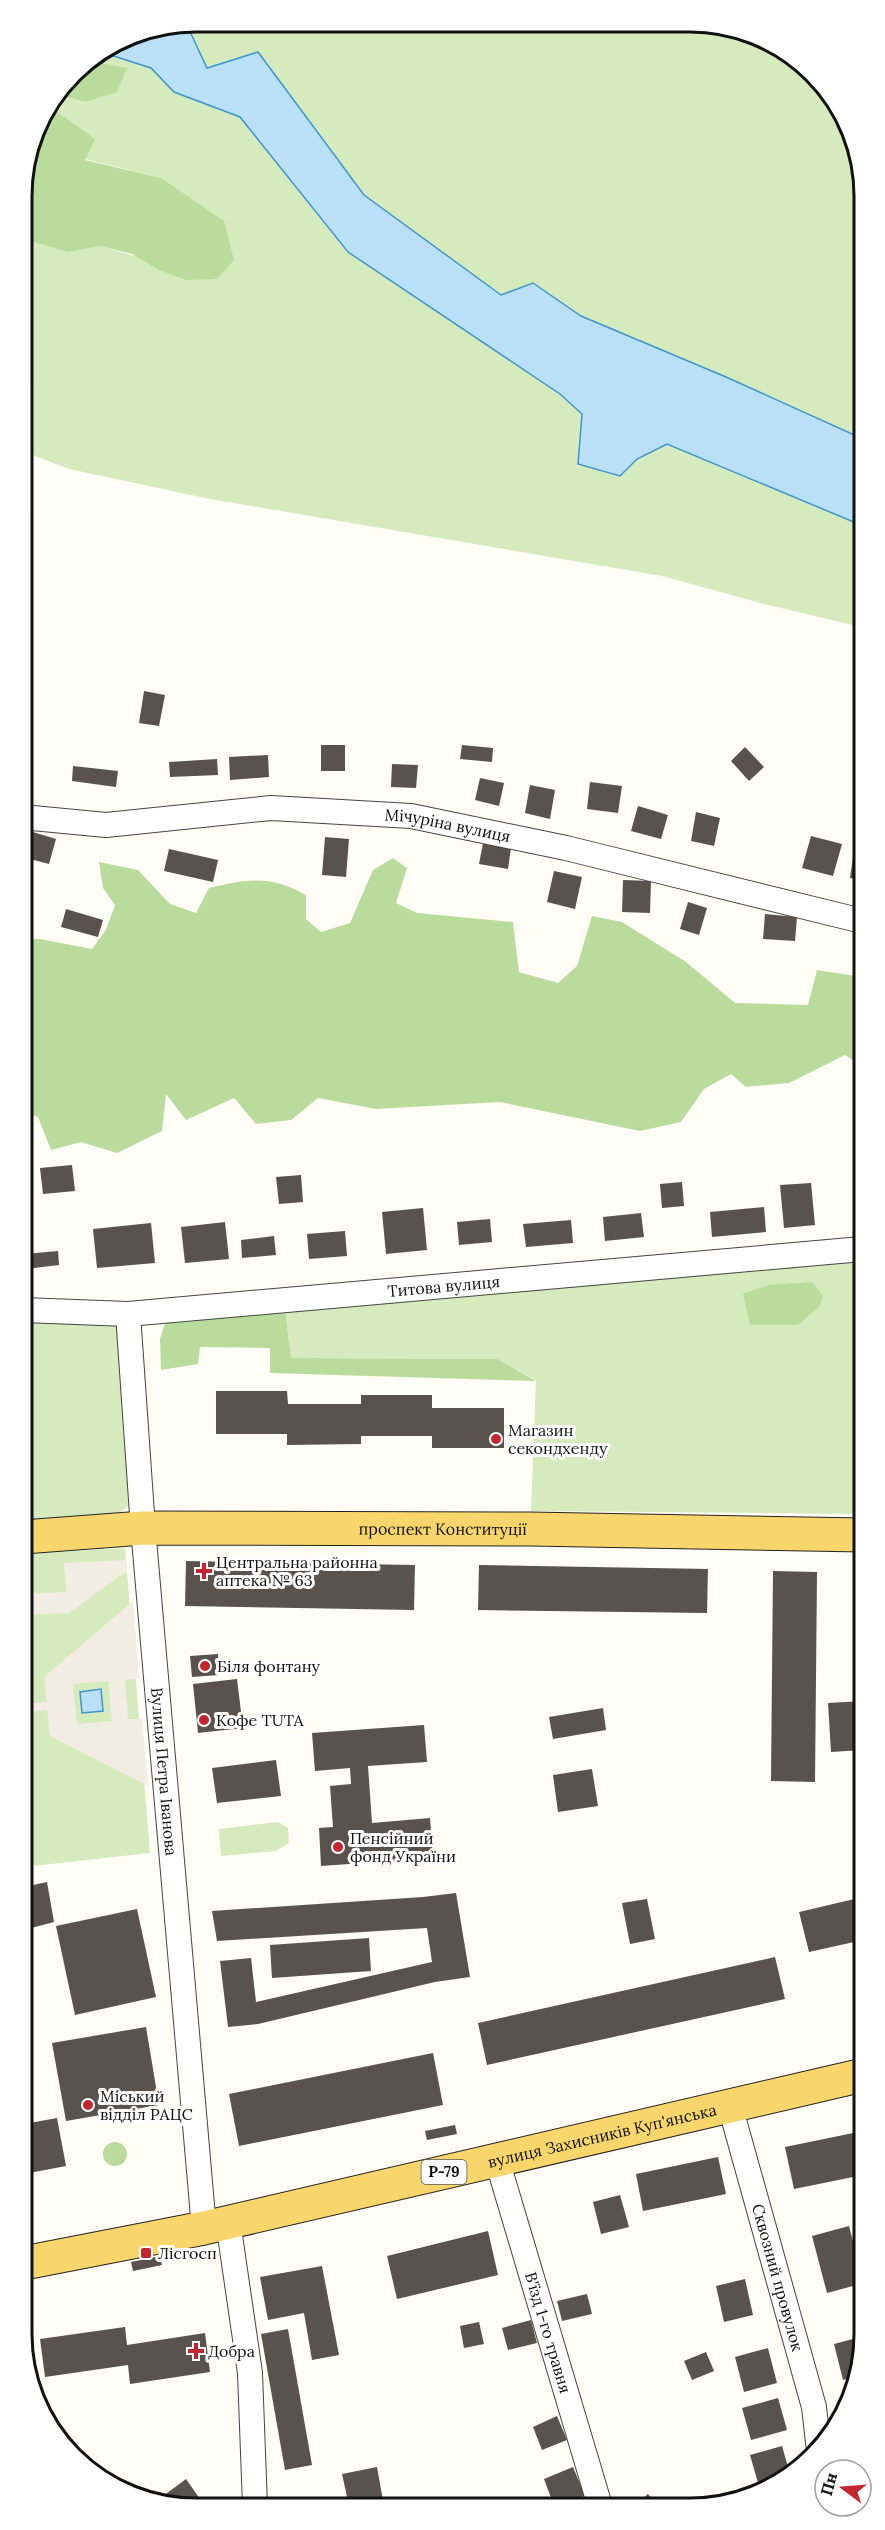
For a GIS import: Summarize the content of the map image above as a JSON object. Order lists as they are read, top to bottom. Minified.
{"streets":{"main road":["проспект Конституції","вулиця Захисників Куп'янська","Р-79"],"street":["Мічуріна вулиця","Титова вулиця","Вулиця Петра Іванова","Сквозний провулок","В'їзд 1-го травня"]},"crossings":[["Титова вулиця","Вулиця Петра Іванова"],["проспект Конституції","Вулиця Петра Іванова"],["Вулиця Петра Іванова","вулиця Захисників Куп'янська"],["вулиця Захисників Куп'янська","Сквозний провулок"],["вулиця Захисників Куп'янська","В'їзд 1-го травня"]],"places":{"other":["Магазин секондхенду","Біля фонтану","Кофе TUTA","Пенсійний фонд України","Міський відділ РАЦС"],"health":["Центральна районна аптека № 63","Добра"],"transit":["Лісгосп"]},"north":"left"}
